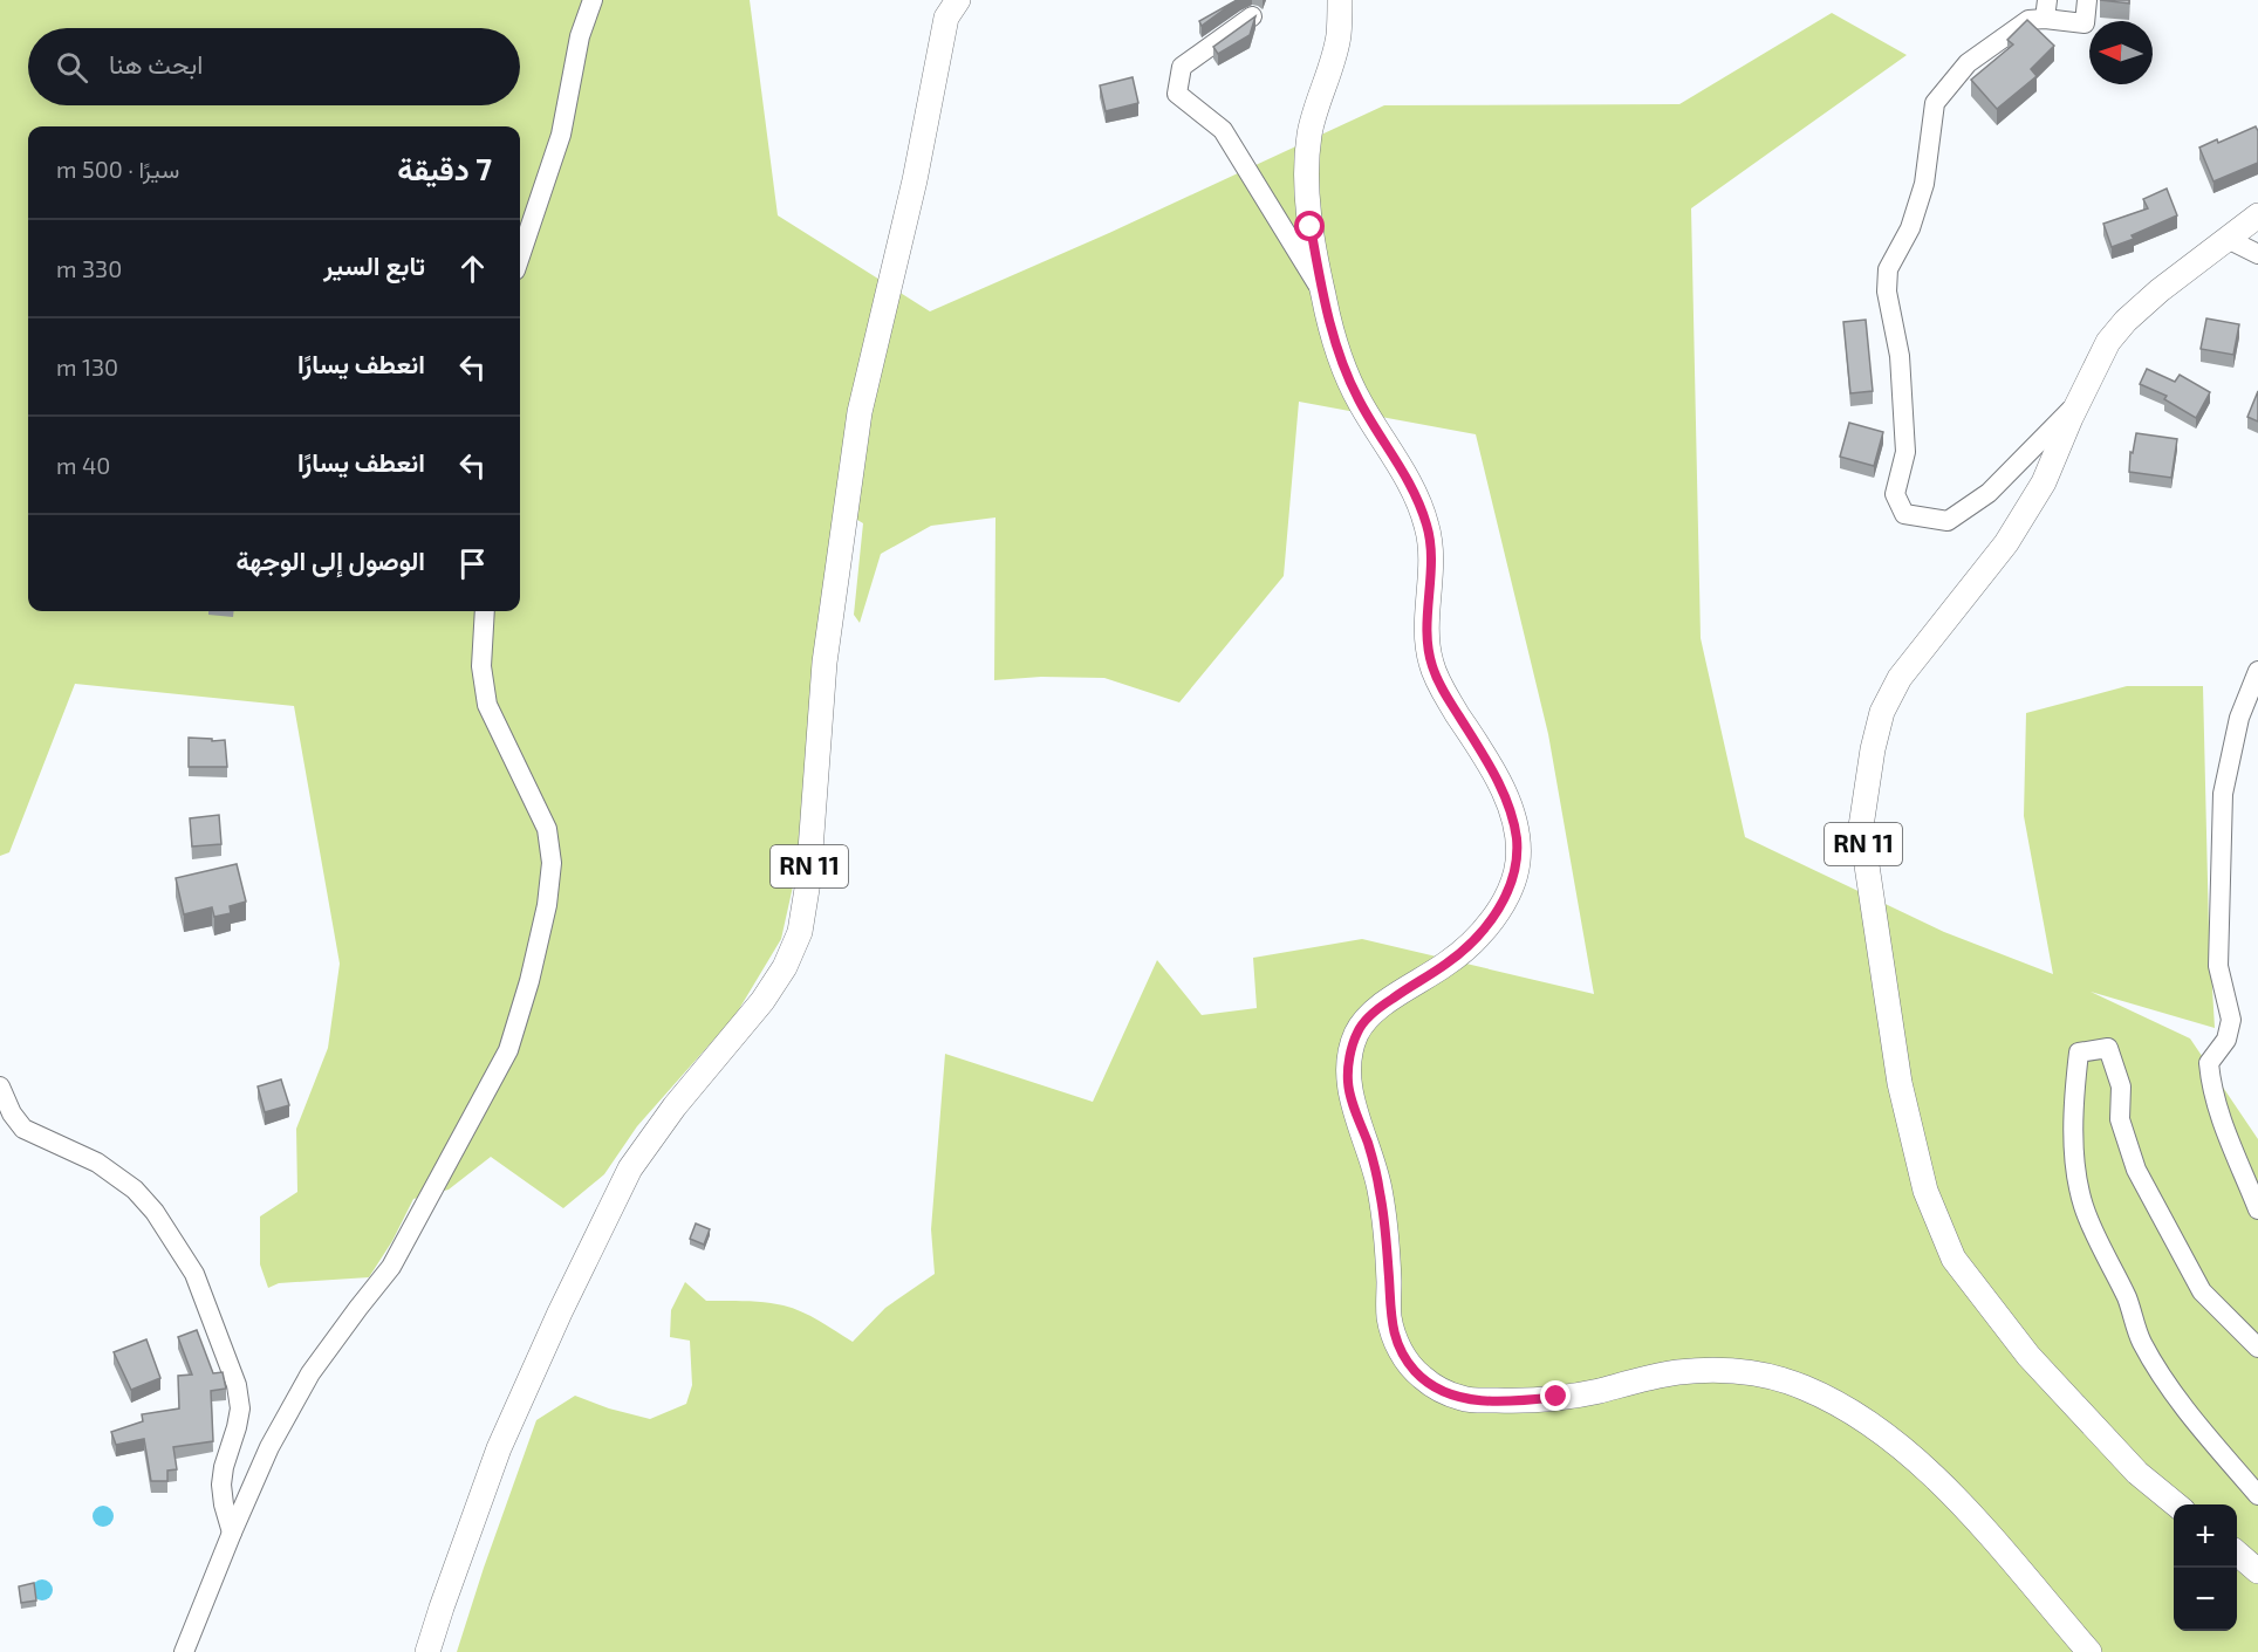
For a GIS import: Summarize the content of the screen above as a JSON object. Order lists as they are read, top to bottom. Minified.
{"streets":{"main road":["RN 11"]},"north":"left","page":{"search":"ابحث هنا","heading":["7 دقيقة","سيرًا · 500 m"],"list":[["تابع السير","330 m"],["انعطف يسارًا","130 m"],["انعطف يسارًا","40 m"],"الوصول إلى الوجهة"],"map_buttons":["+","−"]}}
